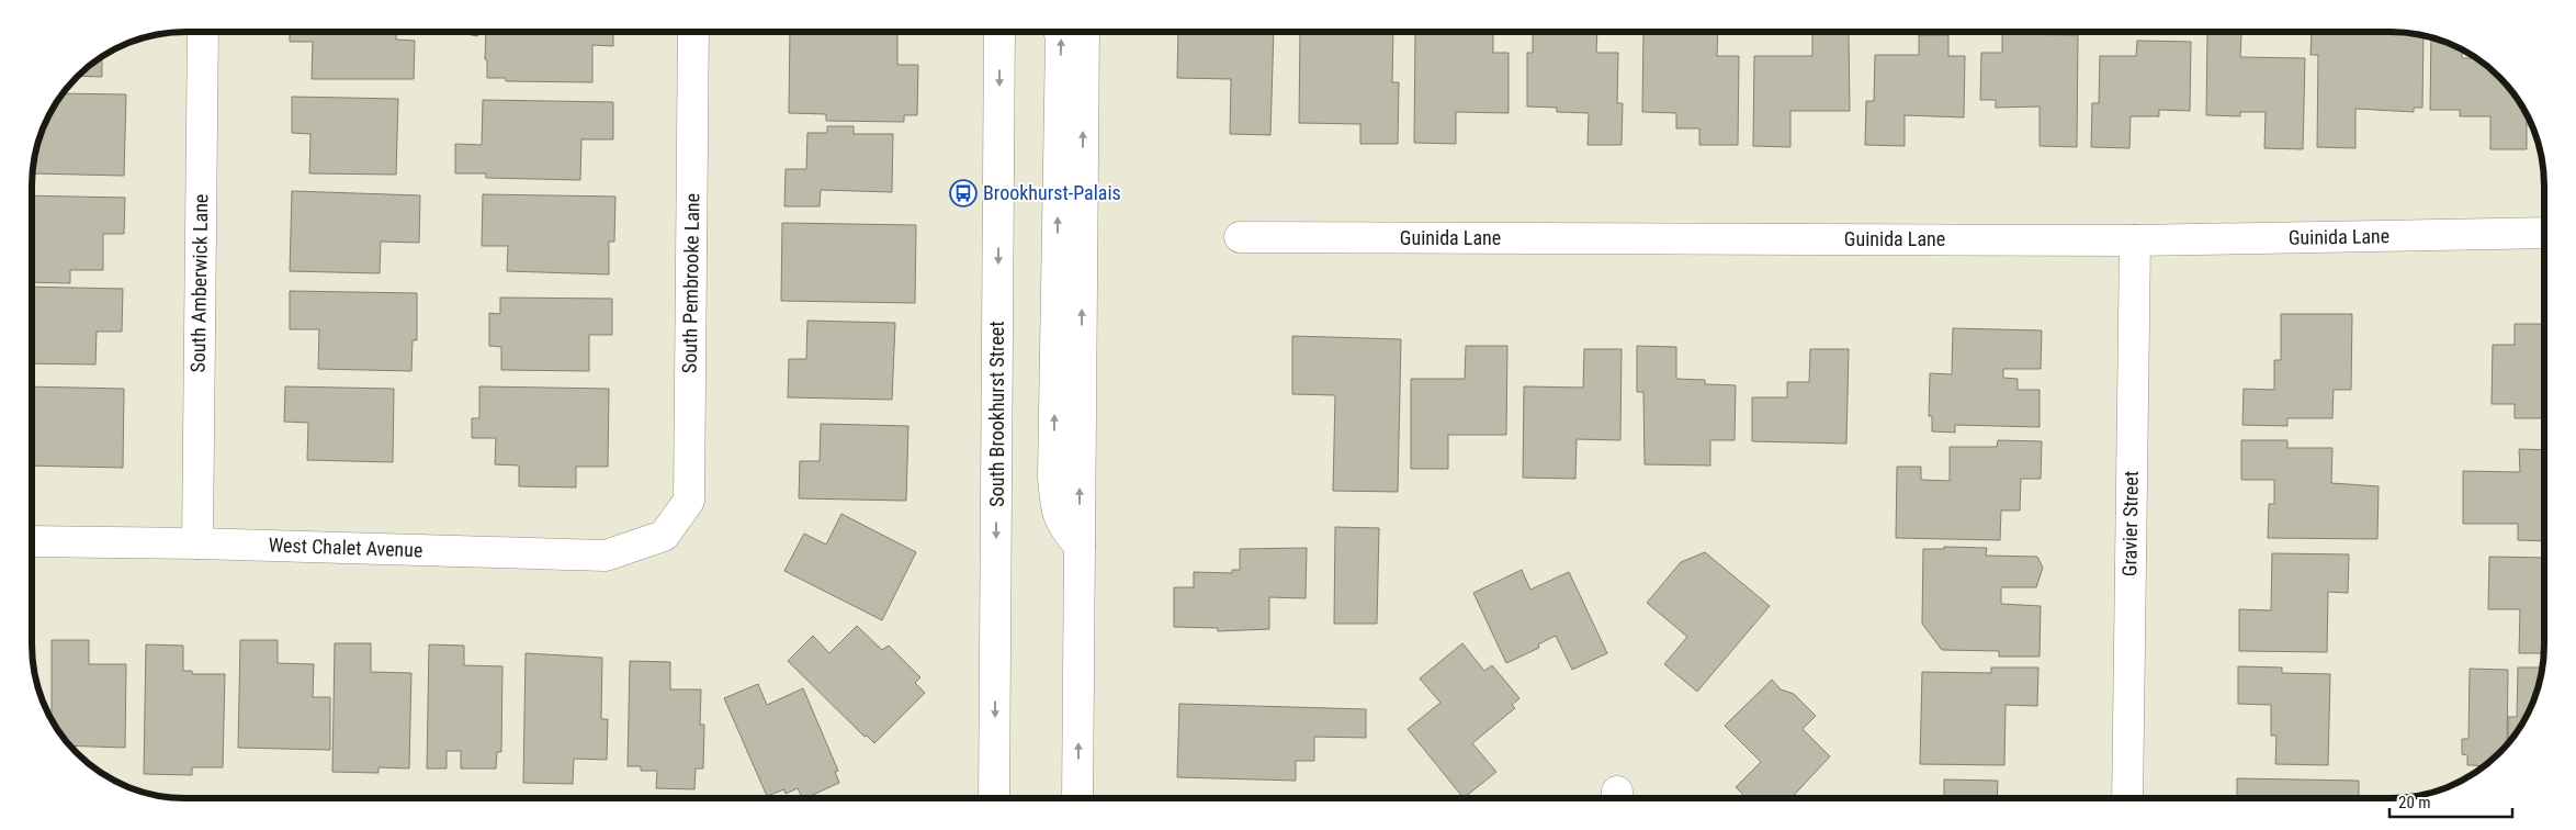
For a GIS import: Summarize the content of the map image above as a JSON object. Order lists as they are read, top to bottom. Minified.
{"streets":{"street":["Guinida Lane","South Amberwick Lane","South Pembrooke Lane","South Brookhurst Street","Gravier Street","West Chalet Avenue"]},"crossings":[["Guinida Lane","Gravier Street"],["South Amberwick Lane","West Chalet Avenue"],["South Pembrooke Lane","West Chalet Avenue"]],"places":{"bus stop":["Brookhurst-Palais"]},"scale_bar":"20 m"}
